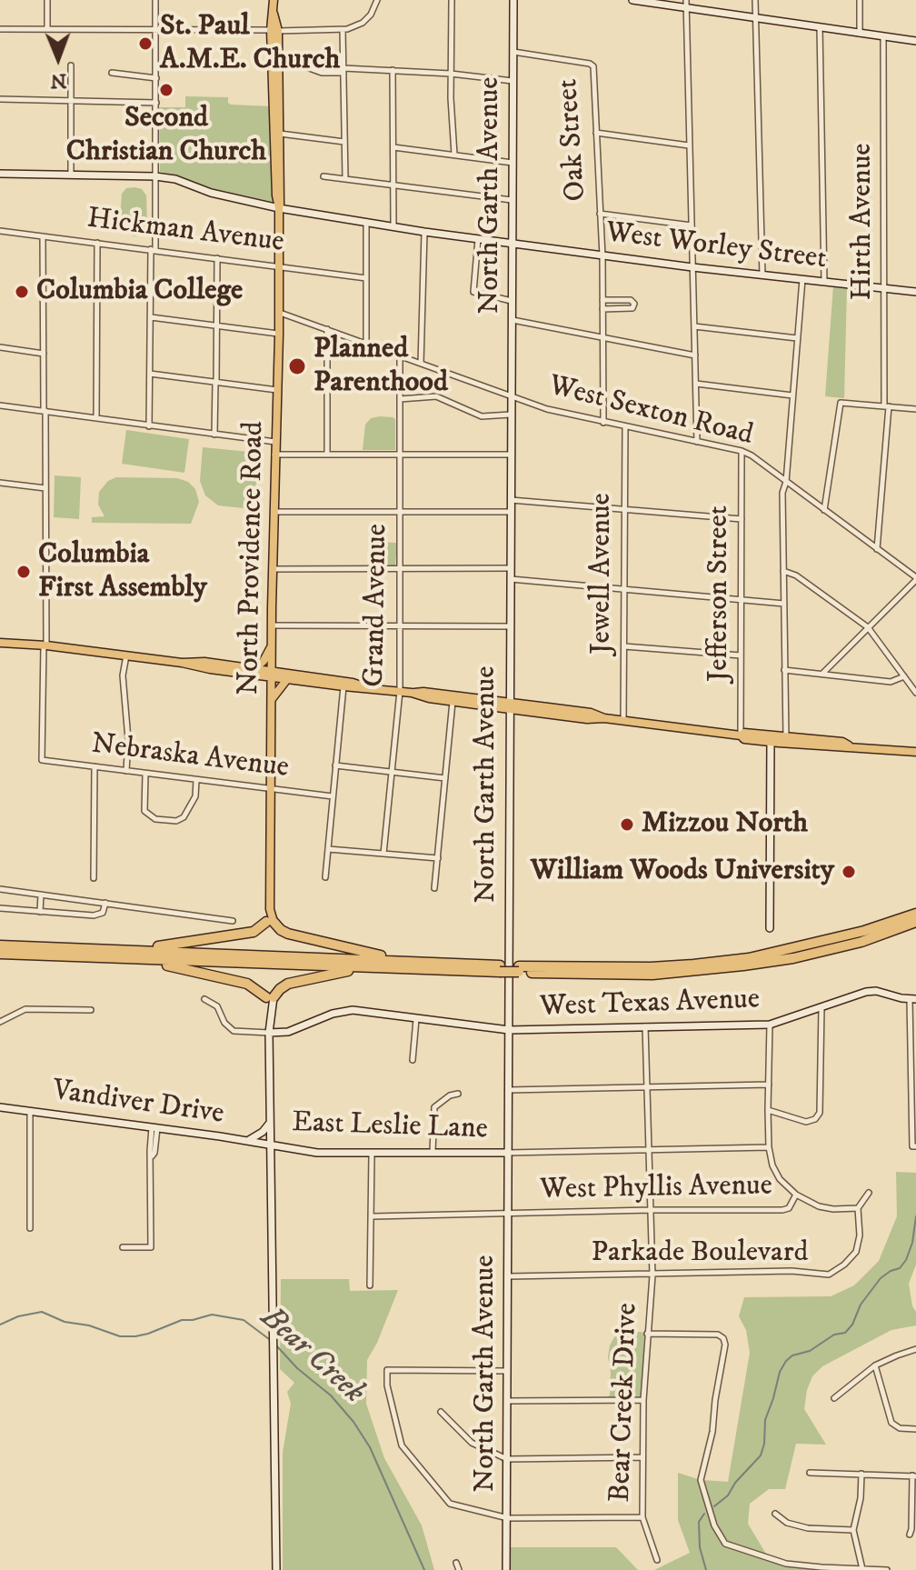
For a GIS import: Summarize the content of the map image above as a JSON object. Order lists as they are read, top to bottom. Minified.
{"streets":{"main road":["North Providence Road"],"street":["Oak Street","North Garth Avenue","Hirth Avenue","Hickman Avenue","West Worley Street","West Sexton Road","Jewell Avenue","Jefferson Street","Grand Avenue","Nebraska Avenue","West Texas Avenue","Vandiver Drive","East Leslie Lane","West Phyllis Avenue","Parkade Boulevard","Bear Creek Drive"]},"crossings":[["Oak Street","North Garth Avenue"],["Oak Street","West Worley Street"],["Oak Street","West Sexton Road"],["North Garth Avenue","West Worley Street"],["North Garth Avenue","West Sexton Road"],["North Garth Avenue","West Texas Avenue"],["North Garth Avenue","East Leslie Lane"],["North Garth Avenue","West Phyllis Avenue"],["North Garth Avenue","Parkade Boulevard"],["Hirth Avenue","West Worley Street"],["Hirth Avenue","West Sexton Road"],["Hickman Avenue","North Providence Road"],["West Worley Street","North Providence Road"],["West Sexton Road","North Providence Road"],["West Sexton Road","Jewell Avenue"],["West Sexton Road","Jefferson Street"],["West Sexton Road","Grand Avenue"],["North Providence Road","Nebraska Avenue"],["West Texas Avenue","Parkade Boulevard"],["West Texas Avenue","Bear Creek Drive"],["Vandiver Drive","East Leslie Lane"],["West Phyllis Avenue","Parkade Boulevard"],["West Phyllis Avenue","Bear Creek Drive"],["Parkade Boulevard","Bear Creek Drive"]],"water":["Bear Creek"],"places":["St. Paul A.M.E. Church","Second Christian Church","Columbia College","Planned Parenthood","Columbia First Assembly","Mizzou North","William Woods University"],"north":"bottom"}
